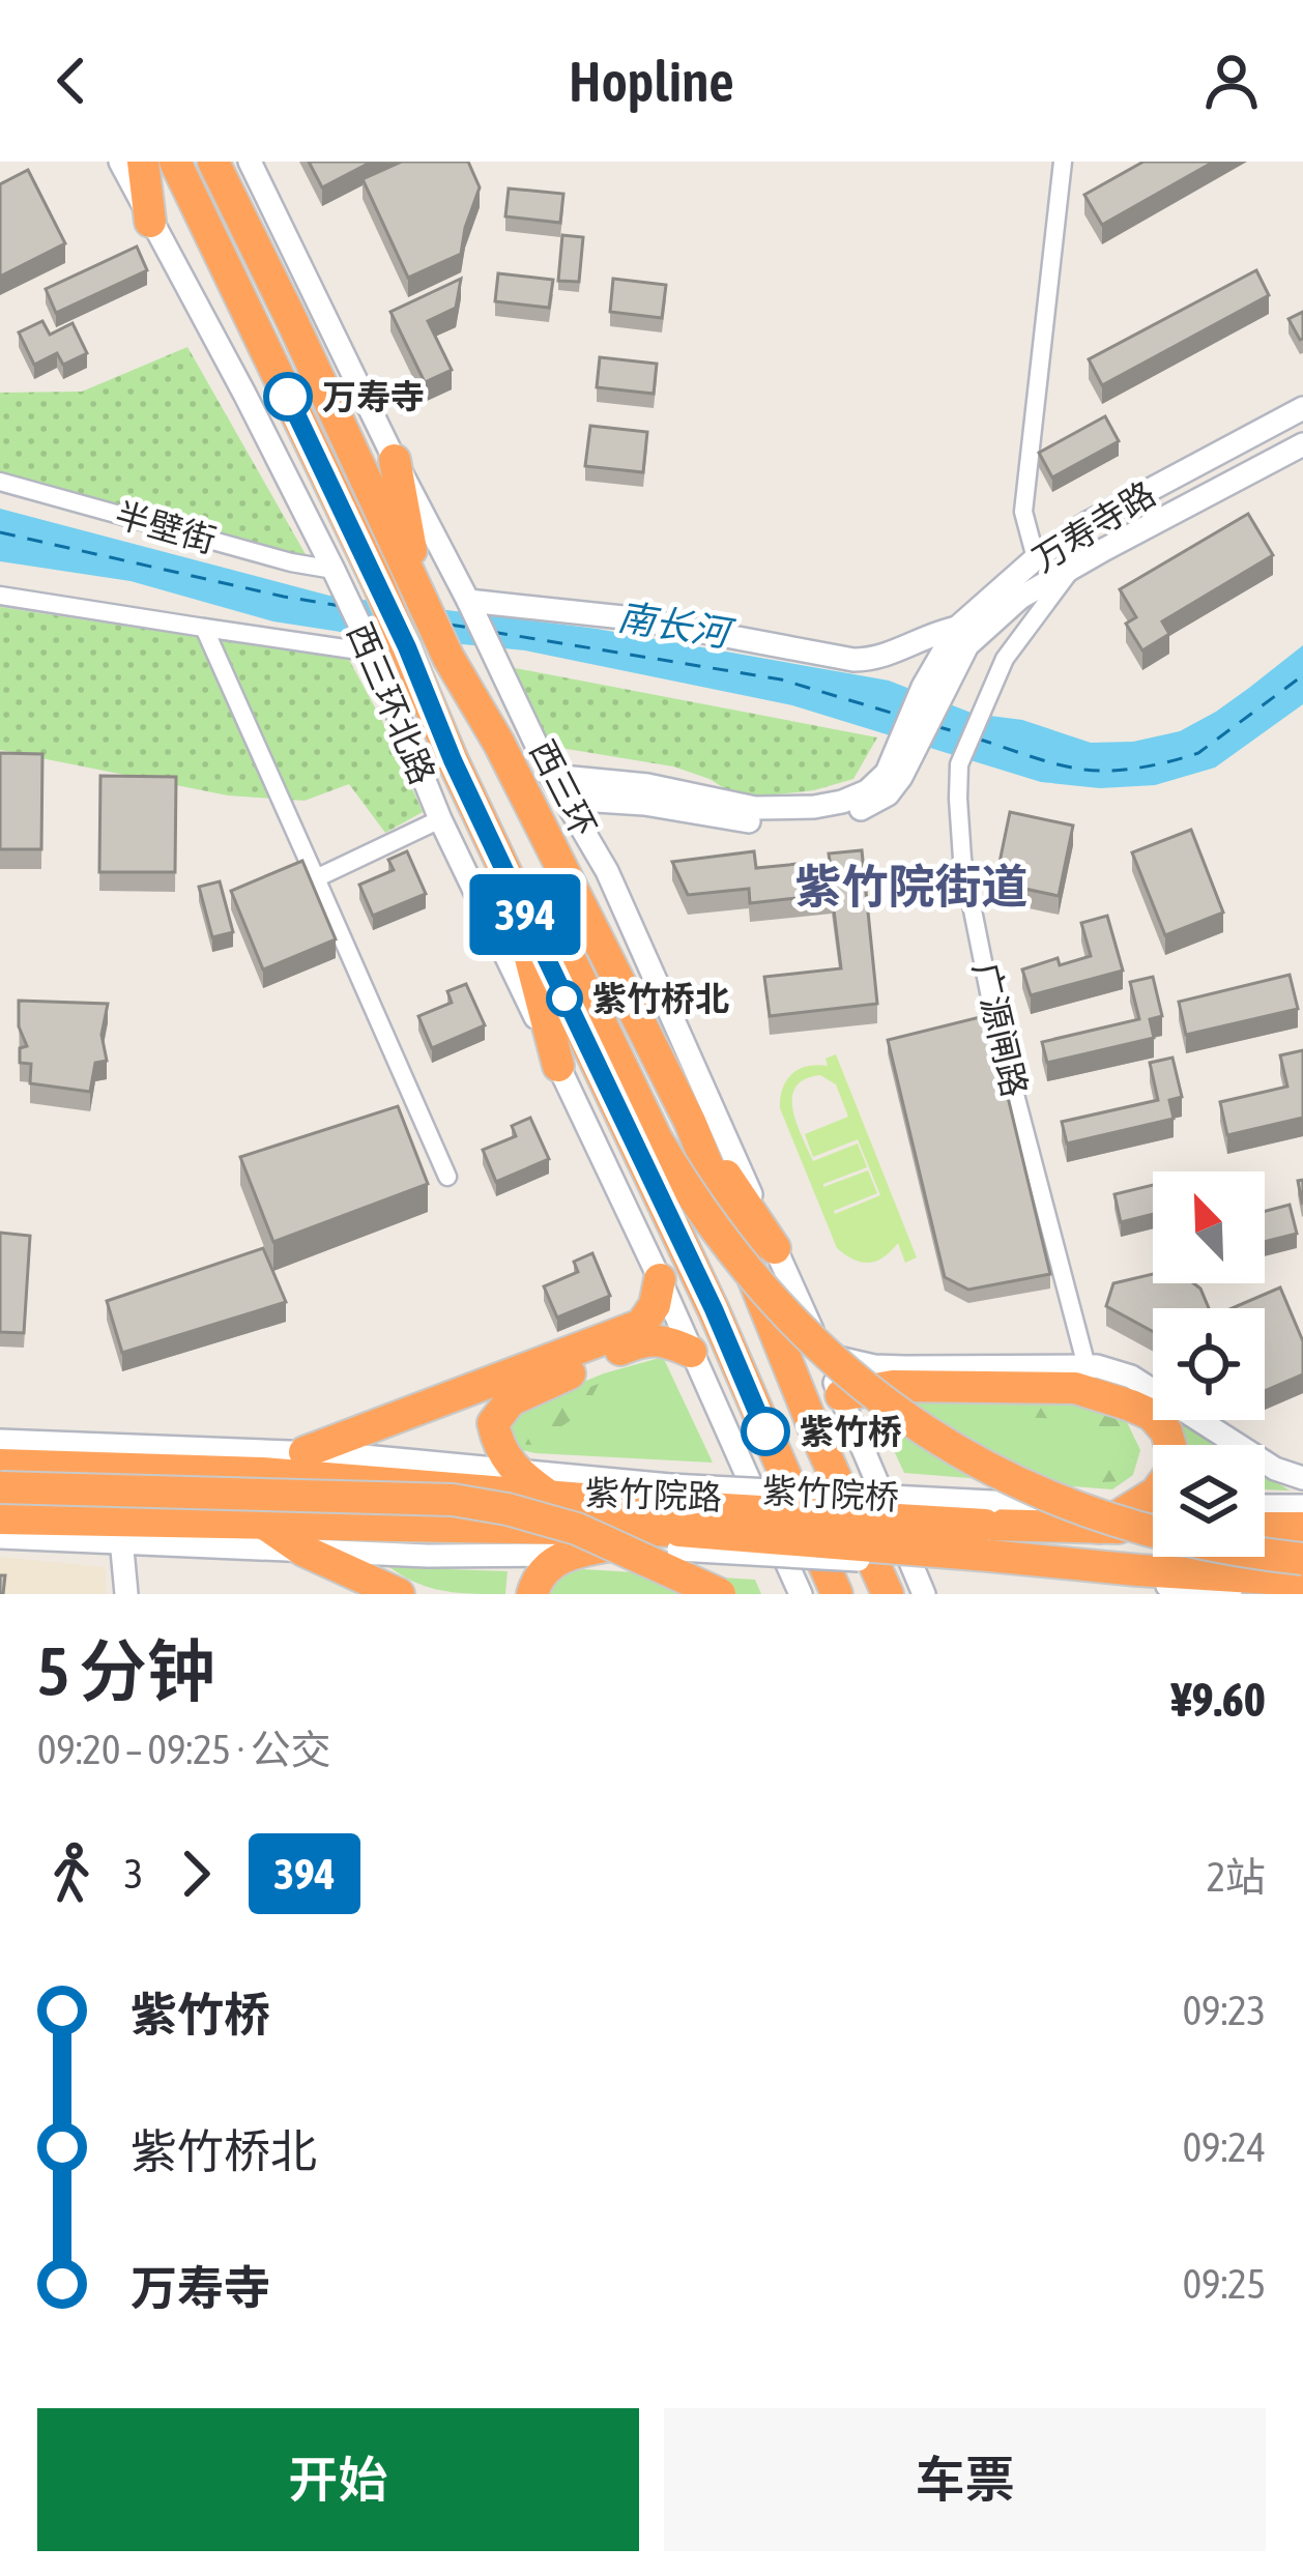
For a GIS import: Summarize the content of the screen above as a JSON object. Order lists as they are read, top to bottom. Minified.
{"streets":{"highway":["紫竹院路"],"street":["万寿寺路","半壁街","西三环北路","广源闸路"]},"crossings":[["万寿寺路","广源闸路"],["半壁街","西三环北路"]],"districts":["紫竹院街道"],"water":["南长河"],"places":["万寿寺","紫竹桥北","紫竹桥"],"lines":["bus line 394"],"north":"top left","page":{"header":"Hopline","on_map":"394","heading":["5 分钟","09:20 – 09:25 · 公交","¥9.60"],"legs":["3","394","2站"],"list":[{"name":"紫竹桥","value":"09:23"},{"name":"紫竹桥北","value":"09:24"},{"name":"万寿寺","value":"09:25"}],"buttons":["开始","车票"]}}
